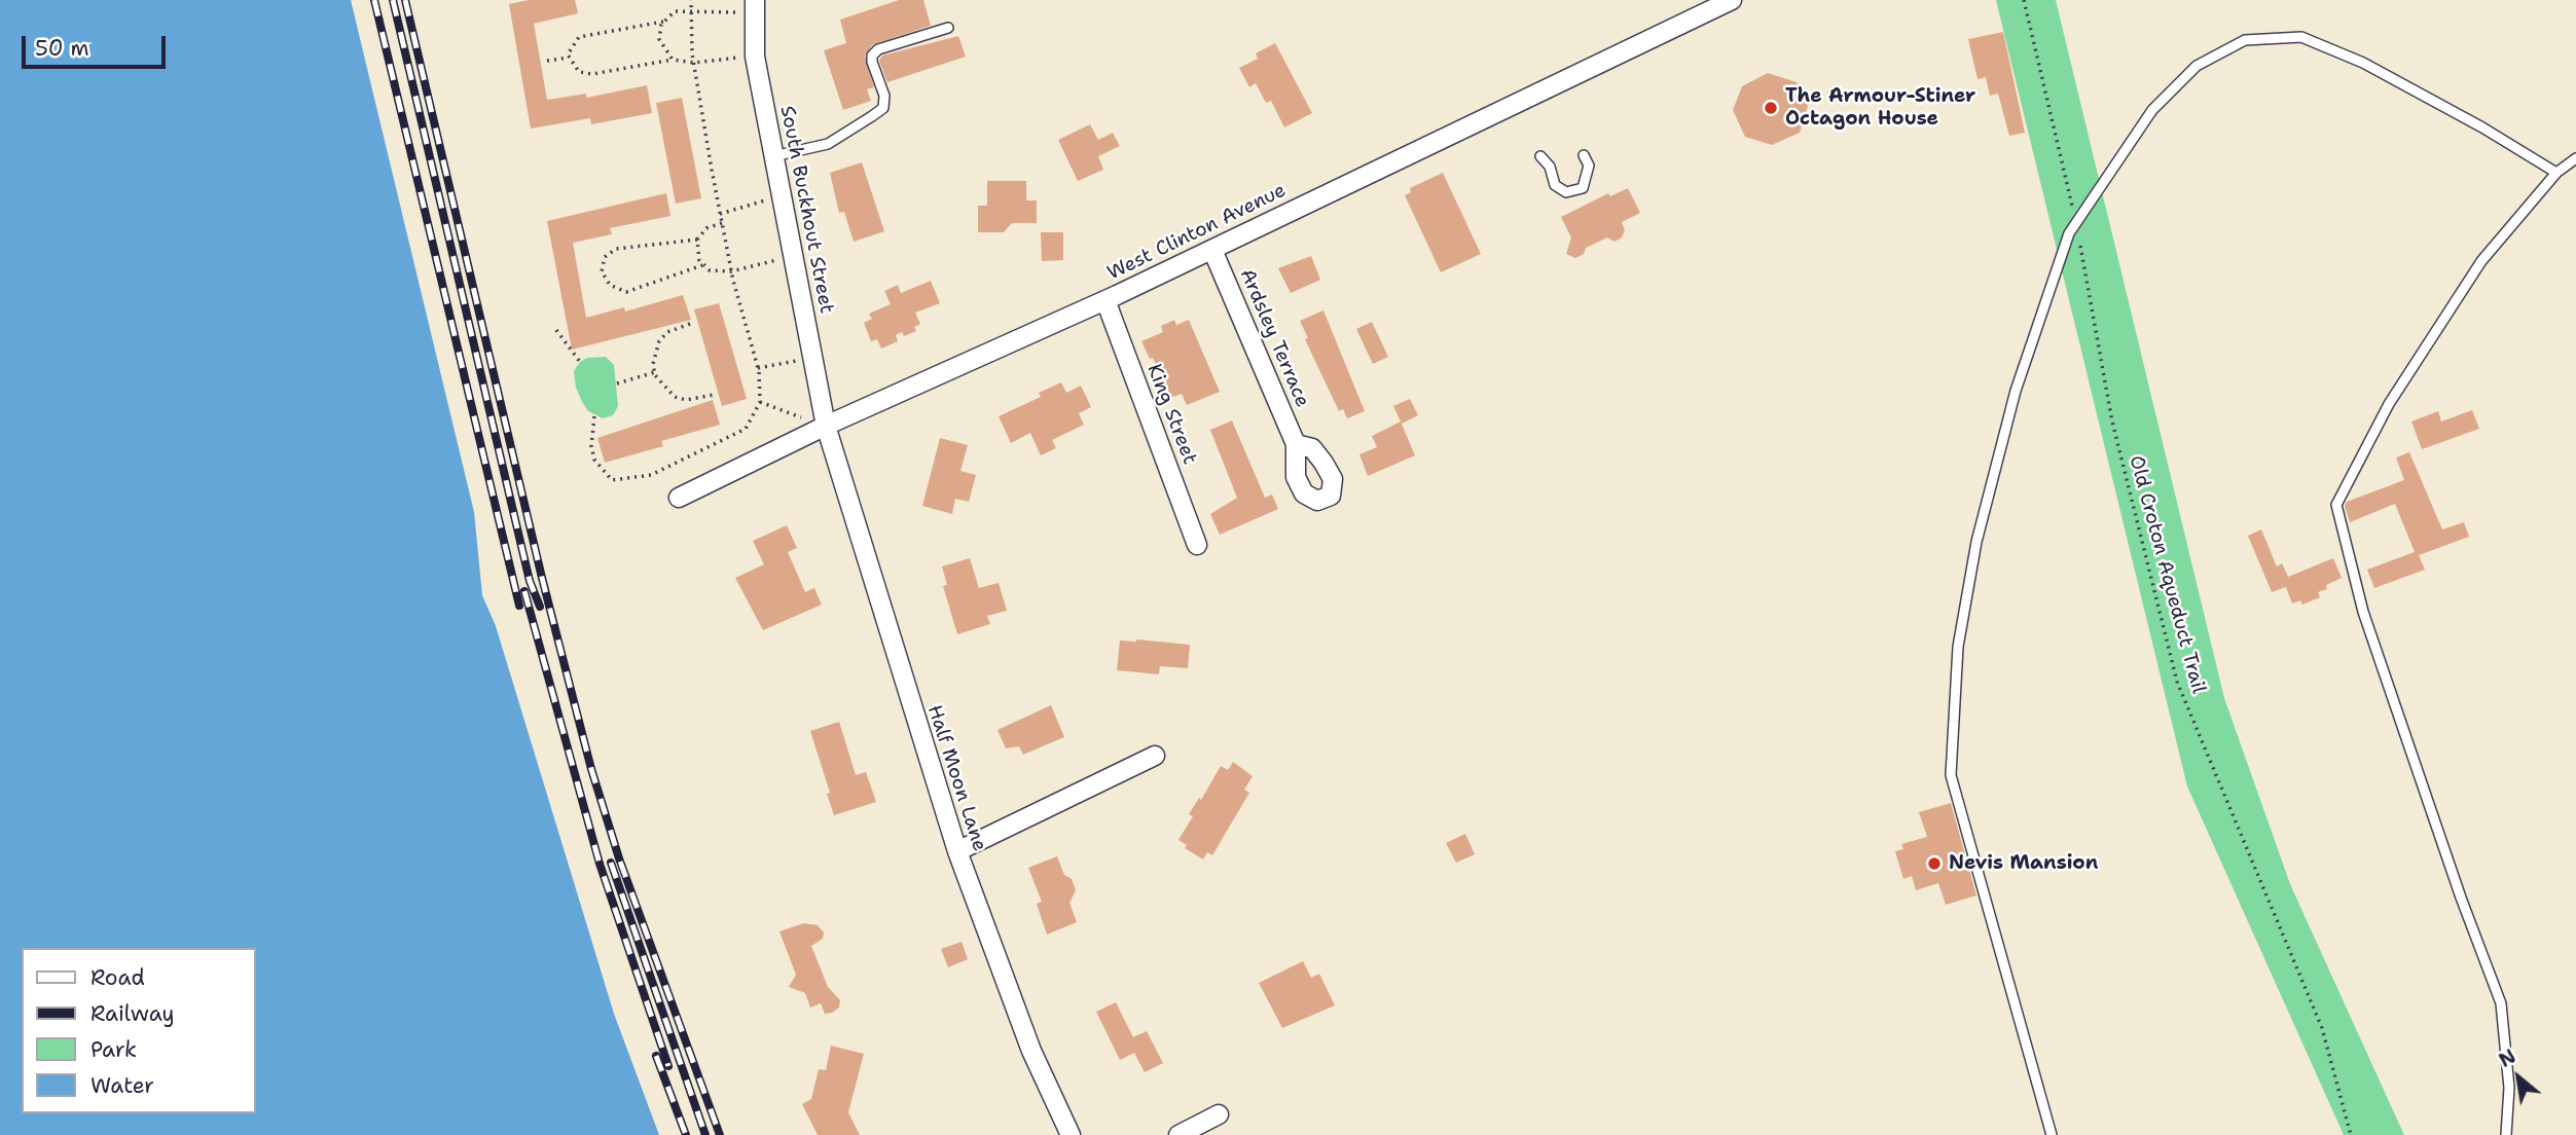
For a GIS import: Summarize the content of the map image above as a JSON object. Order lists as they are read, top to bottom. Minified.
{"streets":{"street":["South Buckhout Street","West Clinton Avenue","Ardsley Terrace","King Street","Half Moon Lane"],"path":["Old Croton Aqueduct Trail"]},"crossings":[["South Buckhout Street","West Clinton Avenue"],["South Buckhout Street","Half Moon Lane"],["West Clinton Avenue","Ardsley Terrace"],["West Clinton Avenue","King Street"],["West Clinton Avenue","Half Moon Lane"]],"places":["The Armour-Stiner Octagon House","Nevis Mansion"],"legend":["Road","Railway","Park","Water"],"scale_bar":"50 m","north":"top left"}
